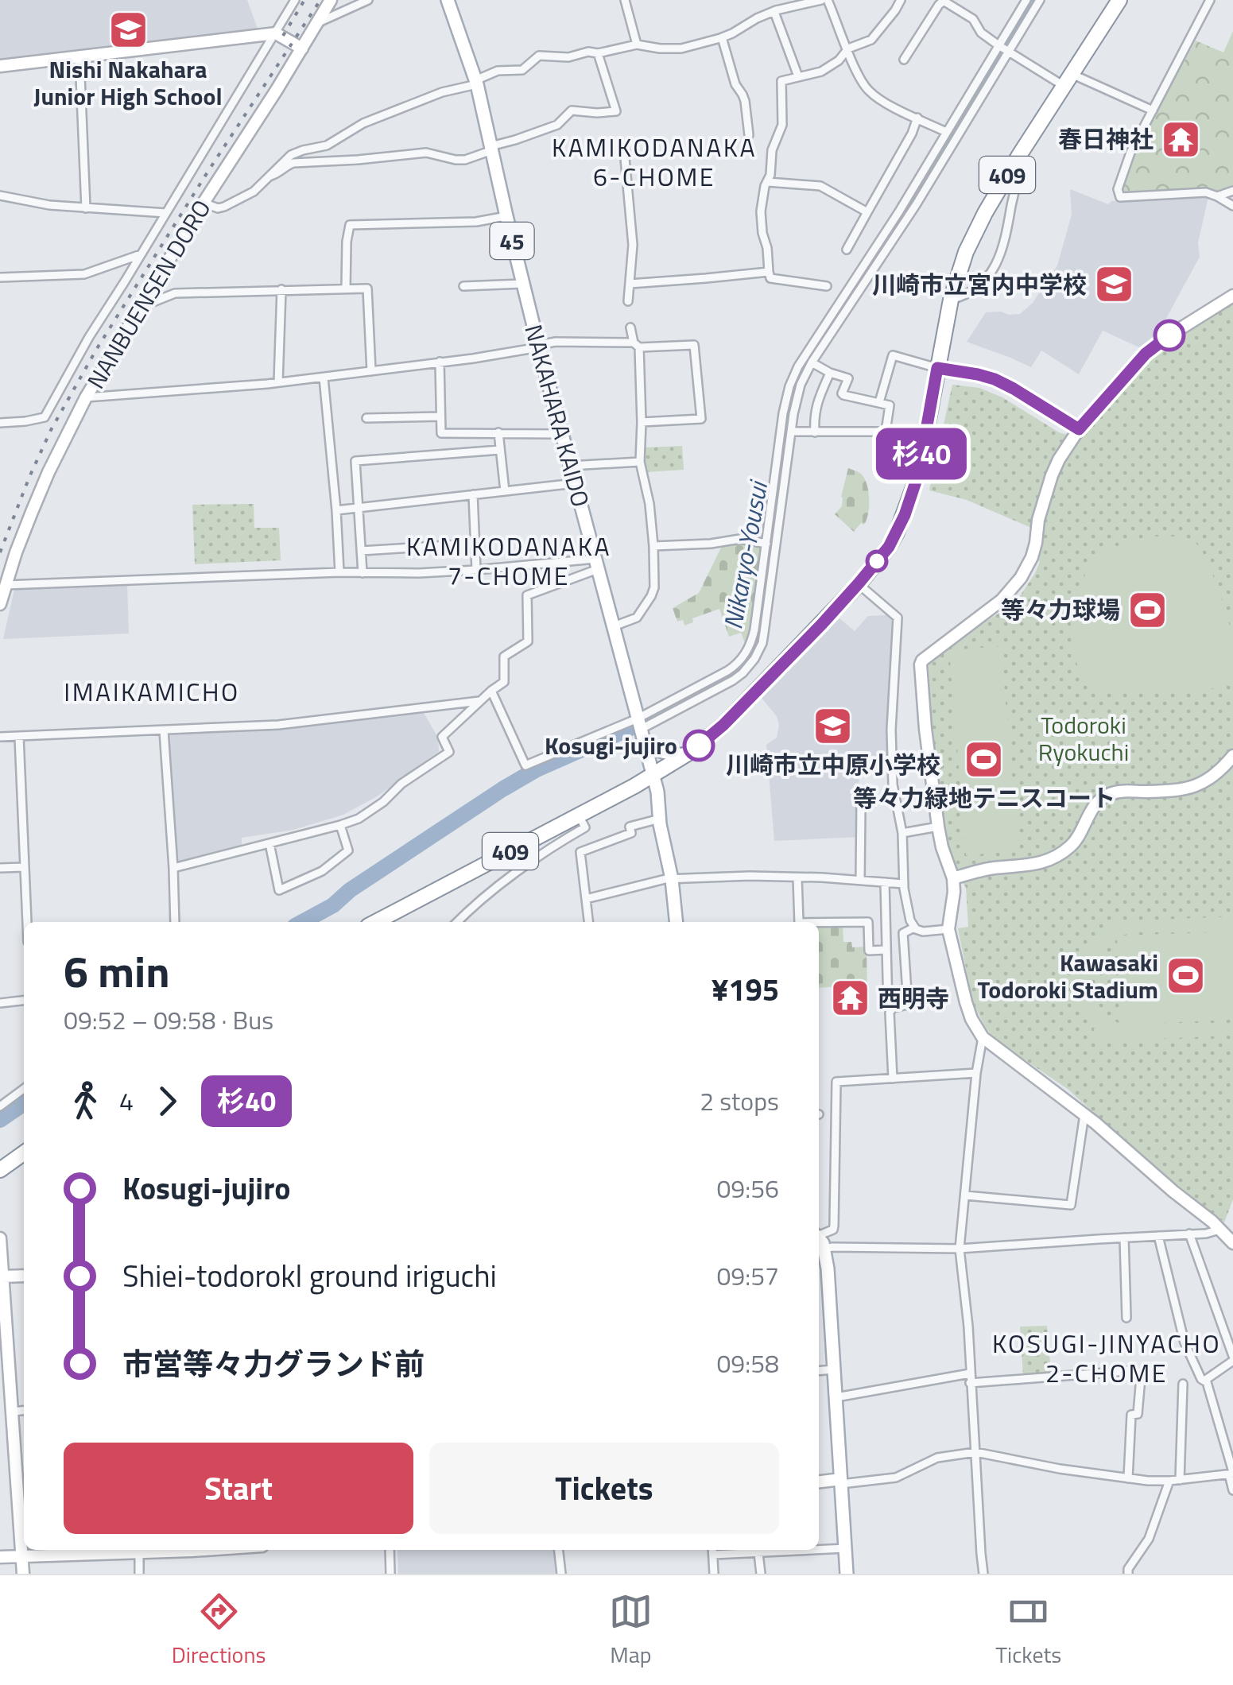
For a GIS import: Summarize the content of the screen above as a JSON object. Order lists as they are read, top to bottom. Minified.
{"streets":{"highway":["409"],"main road":["45","NAKAHARA KAIDO"],"street":["NANBUENSEN DORO"]},"crossings":[["409","NAKAHARA KAIDO"]],"districts":["KAMIKODANAKA 6-CHOME","KAMIKODANAKA 7-CHOME","IMAIKAMICHO","KOSUGI-JINYACHO 2-CHOME"],"water":["Nikaryo-Yousui"],"parks":["Todoroki Ryokuchi"],"places":{"school or university":["Nishi Nakahara Junior High School","川崎市立宮内中学校","川崎市立中原小学校"],"temple":["春日神社","西明寺"],"sports":["等々力球場","等々力緑地テニスコート","Kawasaki Todoroki Stadium"],"other":["Kosugi-jujiro"]},"lines":["bus line 杉40"],"page":{"on_map":"杉40","heading":["6 min","09:52 – 09:58 · Bus","¥195"],"legs":["4","杉40","2 stops"],"list":[{"name":"Kosugi-jujiro","value":"09:56"},{"name":"Shiei-todorokl ground iriguchi","value":"09:57"},{"name":"市営等々力グランド前","value":"09:58"}],"buttons":["Start","Tickets"],"tabs":["Directions","Map","Tickets"]}}
